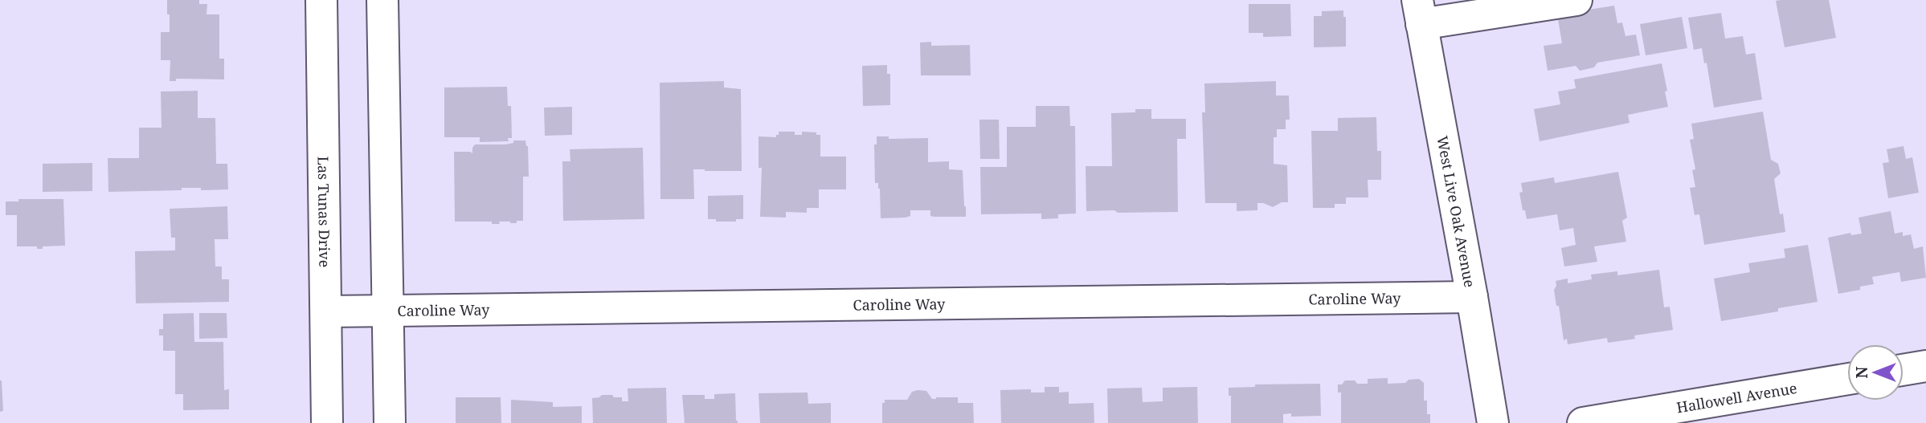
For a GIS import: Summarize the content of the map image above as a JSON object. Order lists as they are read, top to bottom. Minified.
{"streets":{"street":["West Live Oak Avenue","Las Tunas Drive","Caroline Way","Hallowell Avenue"]},"crossings":[["West Live Oak Avenue","Caroline Way"],["Las Tunas Drive","Caroline Way"]],"north":"left"}
